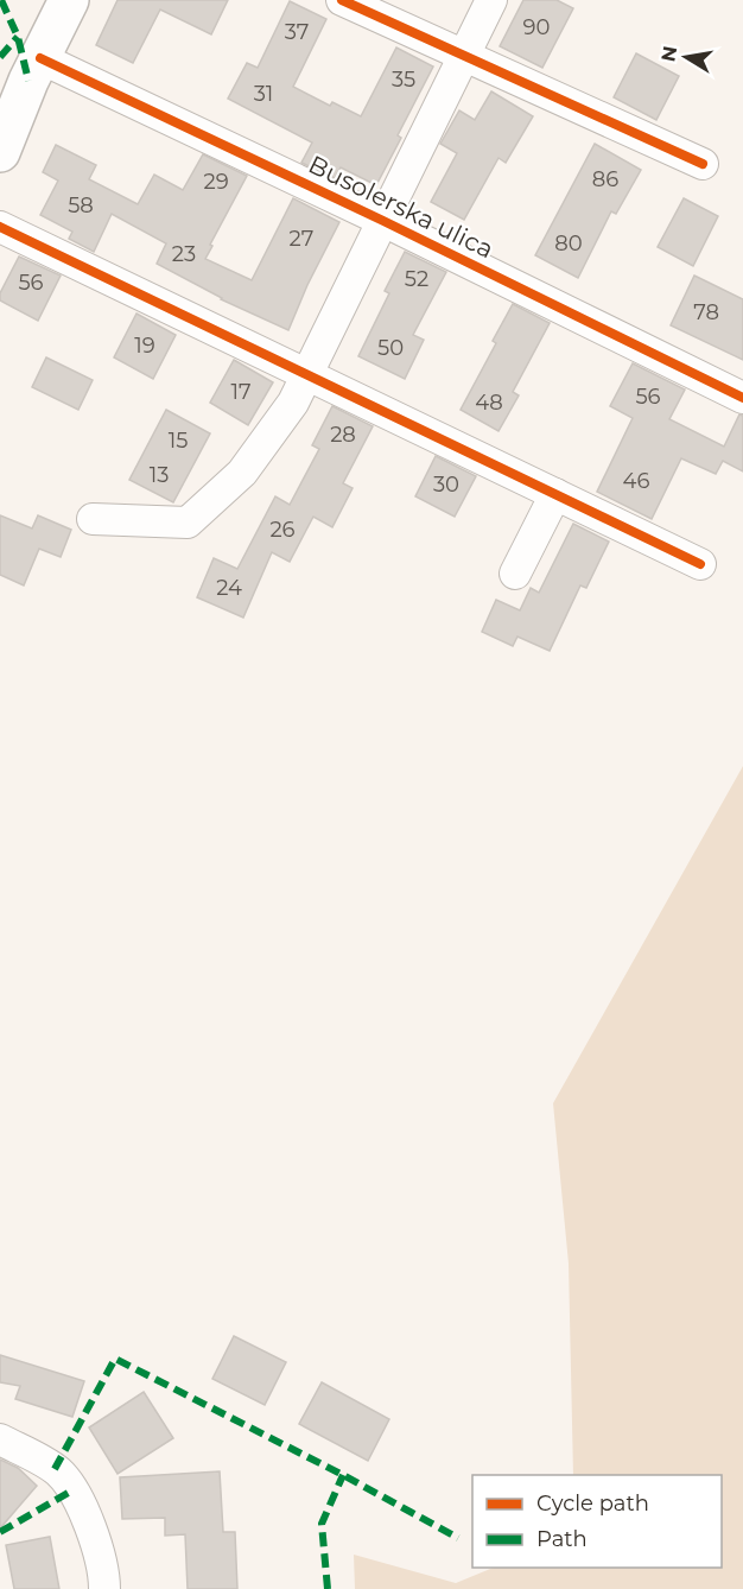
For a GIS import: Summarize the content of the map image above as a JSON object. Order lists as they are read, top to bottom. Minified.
{"streets":{"street":["Busolerska ulica"]},"house_numbers":["90","37","35","31","86","29","58","27","80","23","52","56","78","19","50","17","56","48","28","15","13","46","30","26","24"],"legend":["Cycle path","Path"],"north":"left"}
